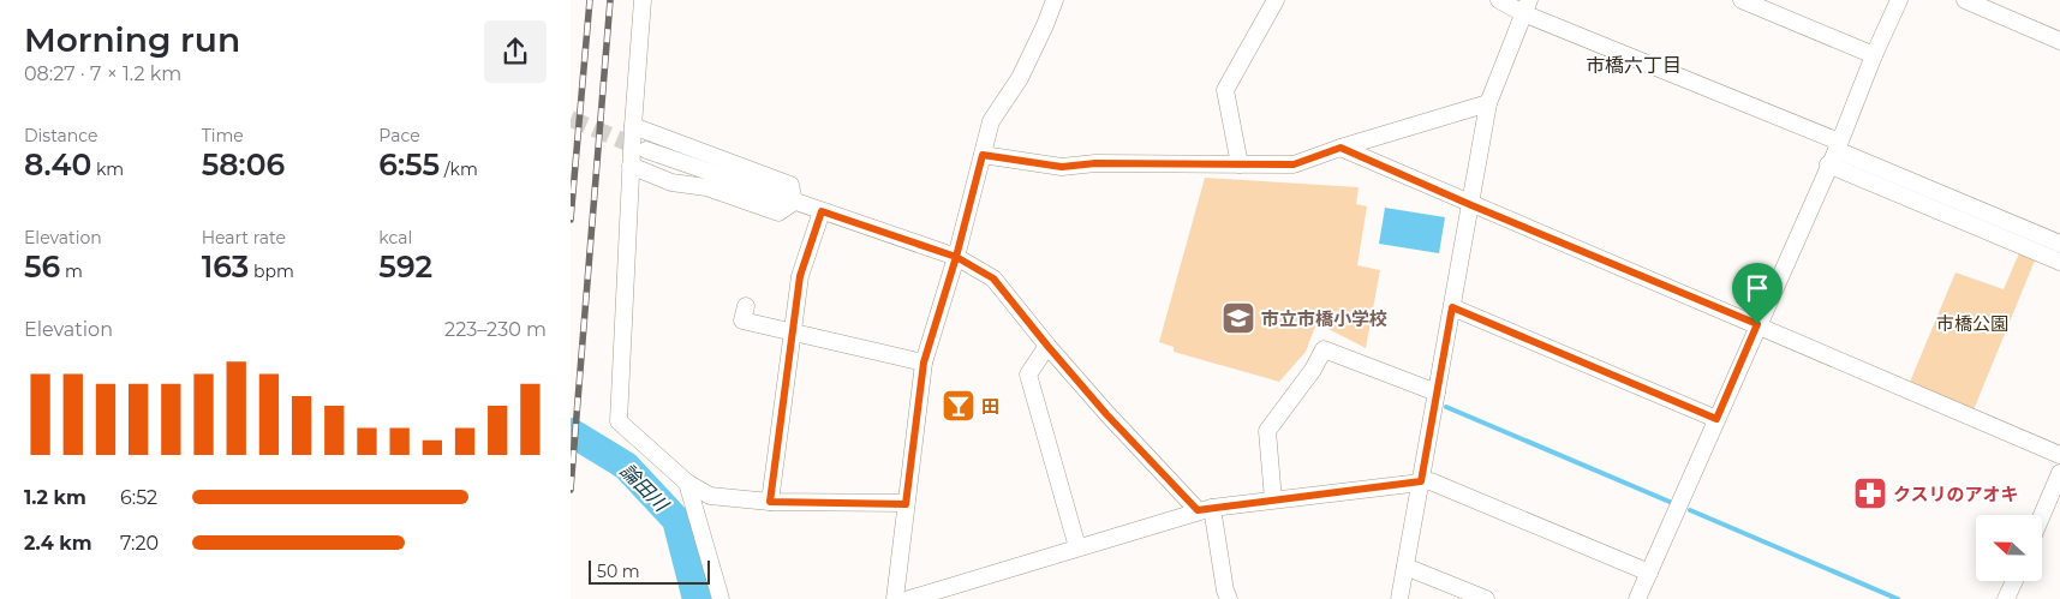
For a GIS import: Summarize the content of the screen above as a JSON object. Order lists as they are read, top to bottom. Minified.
{"districts":["市橋六丁目"],"water":["論田川"],"parks":["市橋公園"],"places":{"school or university":["市立市橋小学校"],"bar":["田"],"pharmacy":["クスリのアオキ"]},"scale_bar":"50 m","north":"left","page":{"heading":["Morning run","08:27 · 7 × 1.2 km"],"stats":[["Distance","8.40 km"],["Time","58:06"],["Pace","6:55 /km"],["Elevation","56 m"],["Heart rate","163 bpm"],["kcal","592"]],"chart":["Elevation","223–230 m"],"list":[{"name":"1.2 km","note":"6:52"},{"name":"2.4 km","note":"7:20"}],"scale":"50 m"}}
